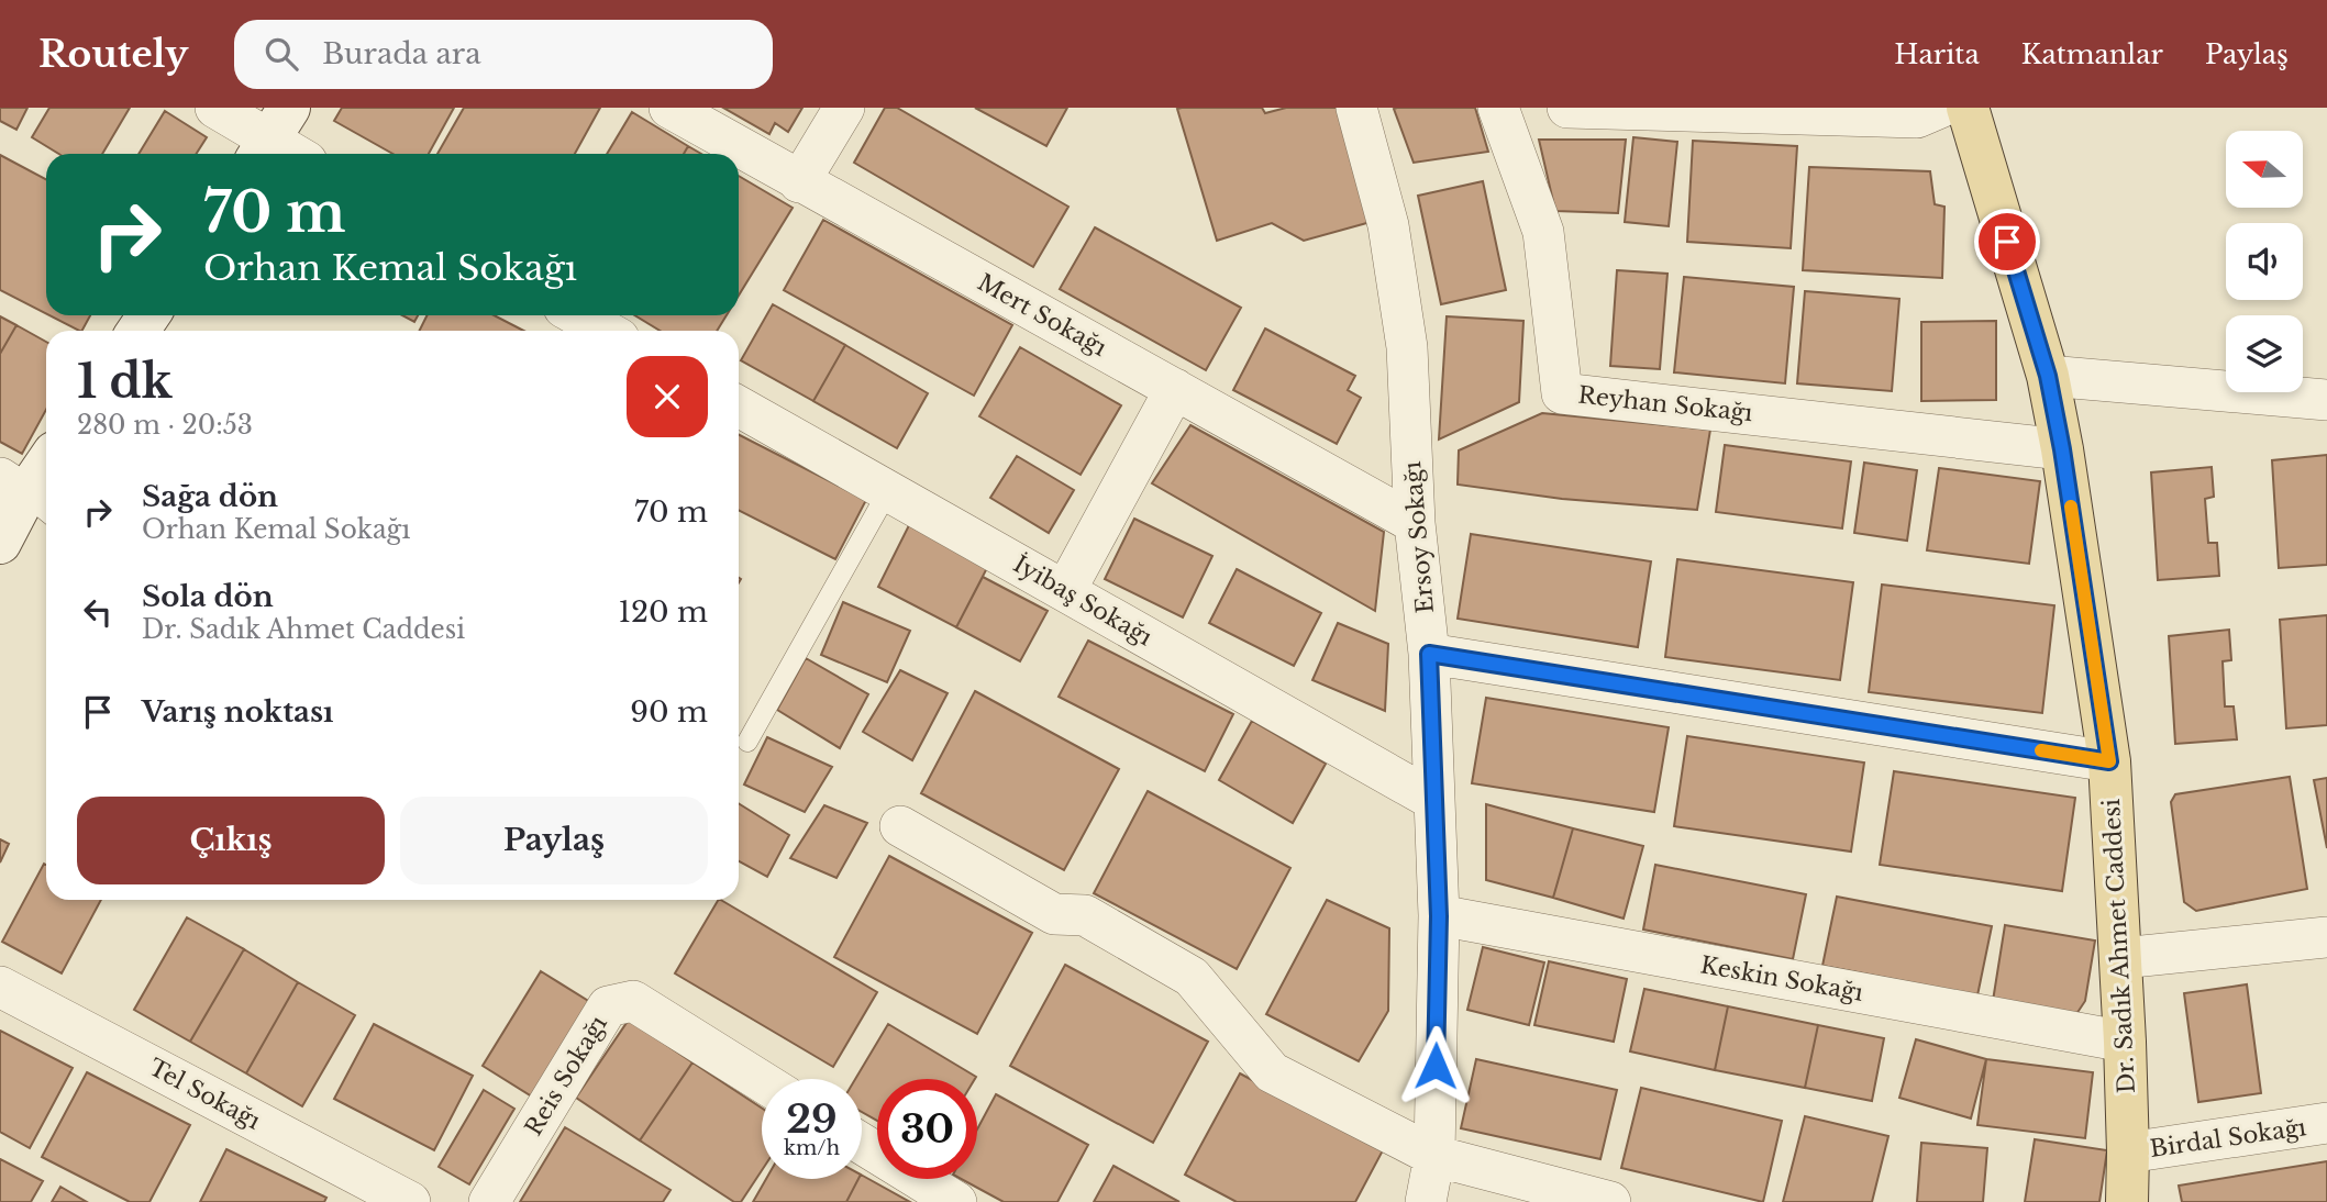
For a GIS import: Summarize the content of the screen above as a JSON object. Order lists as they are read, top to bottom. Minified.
{"streets":{"main road":["Dr. Sadık Ahmet Caddesi"],"street":["Mert Sokağı","Reyhan Sokağı","Ersoy Sokağı","İyibaş Sokağı","Keskin Sokağı","Reis Sokağı","Tel Sokağı","Birdal Sokağı"]},"crossings":[["Mert Sokağı","Ersoy Sokağı"],["Reyhan Sokağı","Dr. Sadık Ahmet Caddesi"],["Ersoy Sokağı","İyibaş Sokağı"],["Ersoy Sokağı","Keskin Sokağı"],["Dr. Sadık Ahmet Caddesi","Keskin Sokağı"],["Dr. Sadık Ahmet Caddesi","Birdal Sokağı"]],"north":"left","page":{"header":"Routely","search":"Burada ara","nav":["Harita","Katmanlar","Paylaş"],"turn":["70 m","Orhan Kemal Sokağı"],"heading":["1 dk","280 m · 20:53"],"list":[{"name":"Sağa dön","note":"Orhan Kemal Sokağı","value":"70 m"},{"name":"Sola dön","note":"Dr. Sadık Ahmet Caddesi","value":"120 m"},{"name":"Varış noktası","value":"90 m"}],"buttons":["Çıkış","Paylaş"],"speed":"29 km/h","limit":"30"}}
